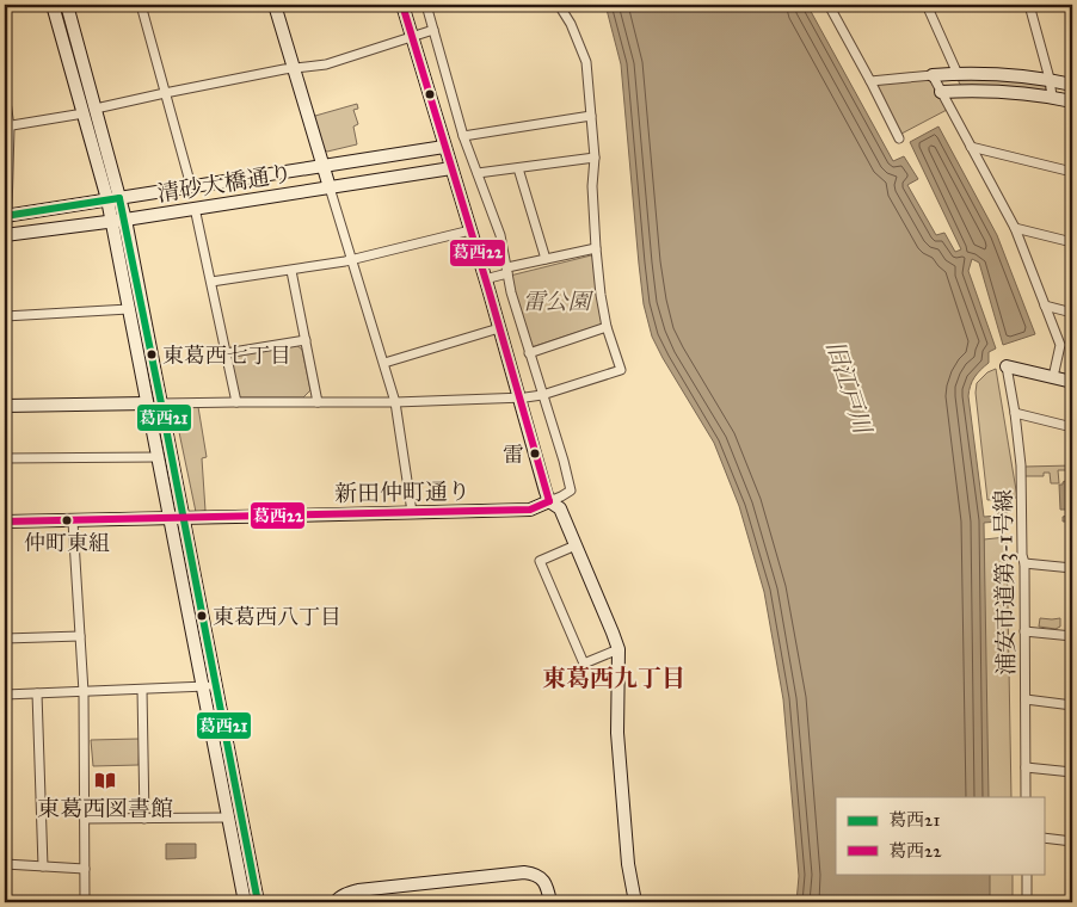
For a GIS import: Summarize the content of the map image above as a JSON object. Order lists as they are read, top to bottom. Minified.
{"streets":{"street":["清砂大橋通り","新田仲町通り","浦安市道第3-1号線"]},"districts":["東葛西九丁目"],"water":["旧江戸川"],"parks":["雷公園"],"places":{"other":["東葛西七丁目","雷","仲町東組","東葛西八丁目"],"library":["東葛西図書館"]},"lines":["transit line 葛西22","transit line 葛西21"],"legend":["葛西21","葛西22"]}
